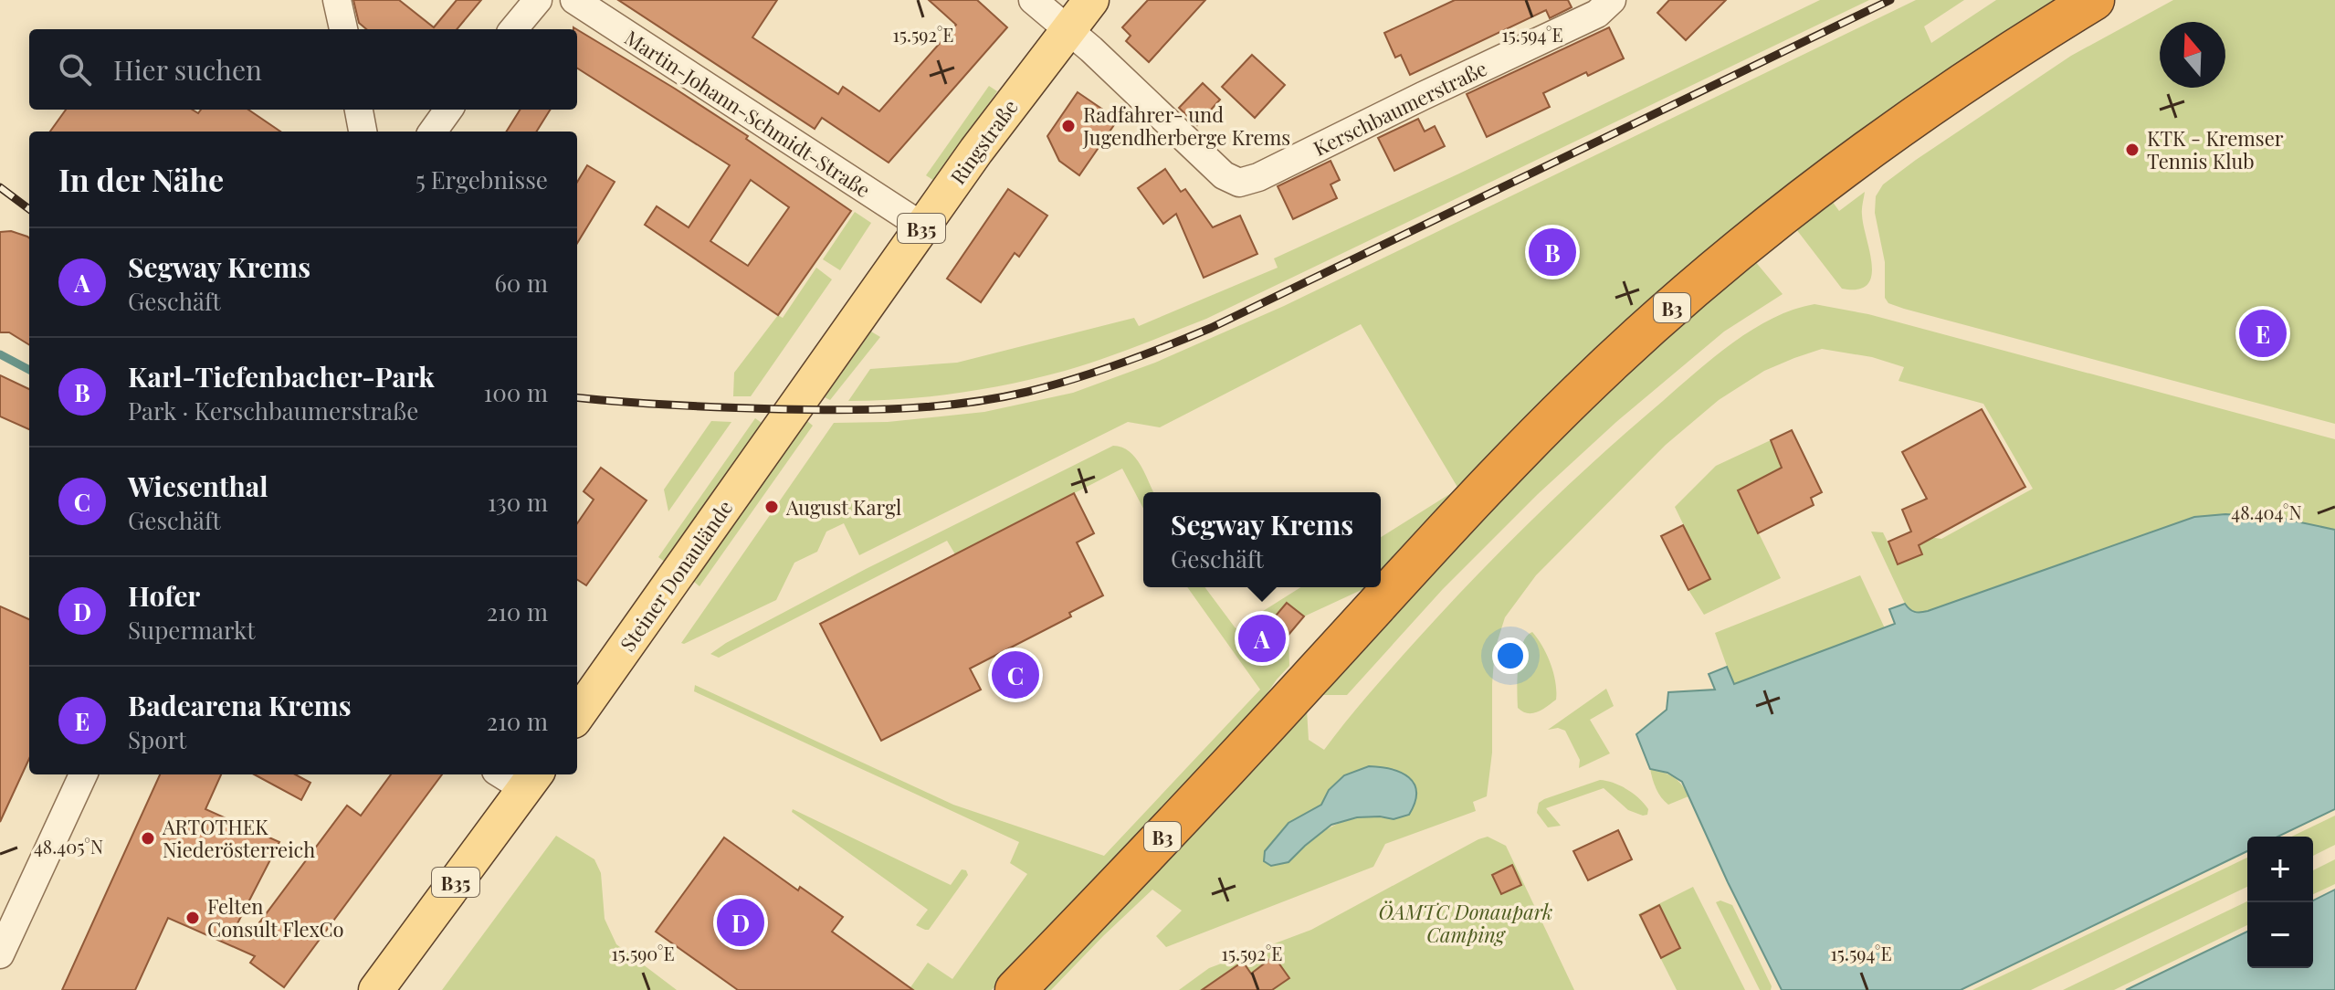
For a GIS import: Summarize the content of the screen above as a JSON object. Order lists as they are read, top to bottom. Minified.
{"streets":{"highway":["B3"],"main road":["Ringstraße","B35","Steiner Donaulände"],"street":["Kerschbaumerstraße","Martin-Johann-Schmidt-Straße"]},"crossings":[["Kerschbaumerstraße","Ringstraße"],["Martin-Johann-Schmidt-Straße","Ringstraße"],["Ringstraße","Steiner Donaulände"]],"parks":["ÖAMTC Donaupark Camping"],"places":["Radfahrer- und Jugendherberge Krems","KTK - Kremser Tennis Klub","August Kargl","ARTOTHEK Niederösterreich","Felten Consult FlexCo"],"north":"top","page":{"search":"Hier suchen","heading":["In der Nähe","5 Ergebnisse"],"pins":["B","E","A","C","D"],"list":[{"mark":"A","name":"Segway Krems","note":"Geschäft","value":"60 m"},{"mark":"B","name":"Karl-Tiefenbacher-Park","note":"Park · Kerschbaumerstraße","value":"100 m"},{"mark":"C","name":"Wiesenthal","note":"Geschäft","value":"130 m"},{"mark":"D","name":"Hofer","note":"Supermarkt","value":"210 m"},{"mark":"E","name":"Badearena Krems","note":"Sport","value":"210 m"}],"popup":["Segway Krems","Geschäft"],"map_buttons":["+","−"]},"coordinates":["15.592°E","15.594°E","48.404°N","48.405°N","15.590°E"]}
